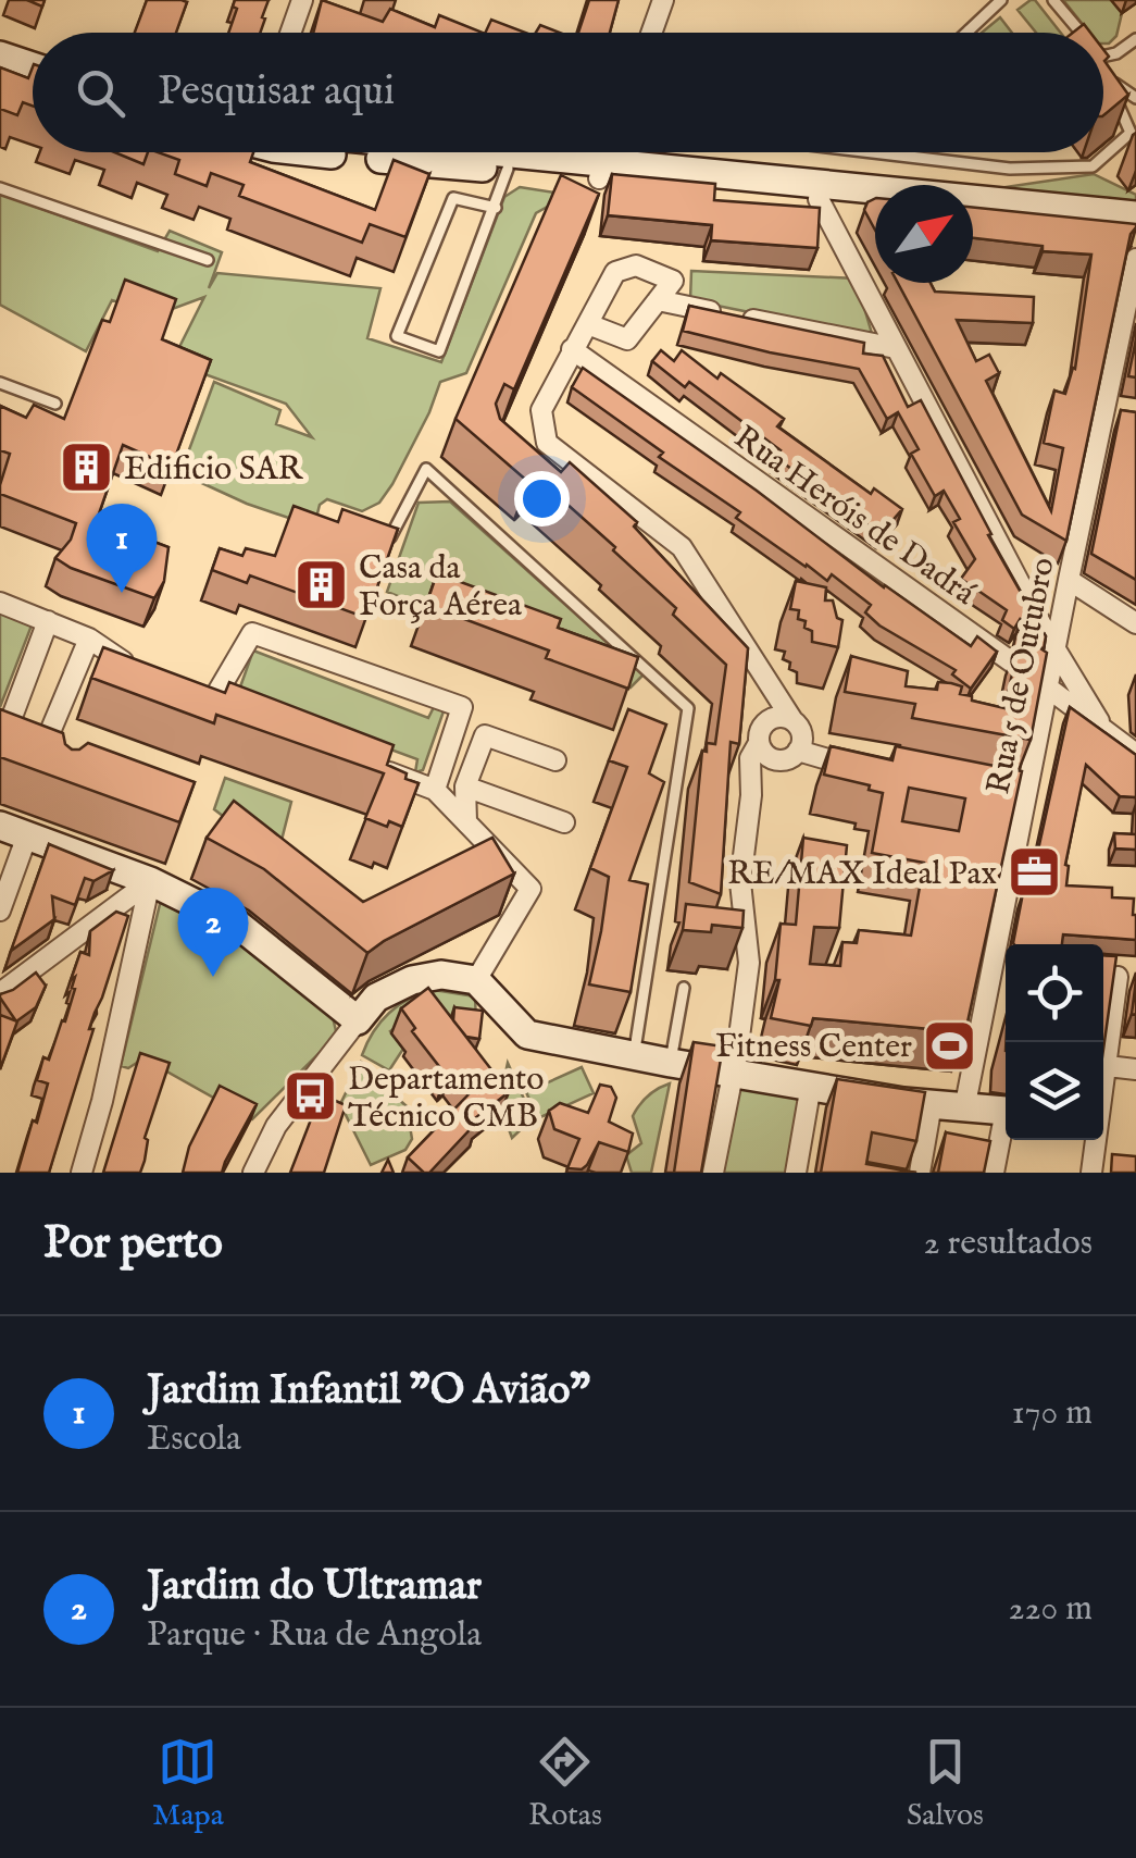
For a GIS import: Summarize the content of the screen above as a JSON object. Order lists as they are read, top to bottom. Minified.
{"streets":{"street":["Rua Heróis de Dadrá","Rua 5 de Outubro"]},"crossings":[["Rua Heróis de Dadrá","Rua 5 de Outubro"]],"places":{"building":["Edificio SAR","Casa da Força Aérea"],"office":["RE/MAX Ideal Pax"],"sports":["Fitness Center"],"bus stop":["Departamento Técnico CMB"]},"north":"top right","page":{"search":"Pesquisar aqui","pins":["1","2"],"heading":["Por perto","2 resultados"],"list":[{"mark":"1","name":"Jardim Infantil \"O Avião\"","note":"Escola","value":"170 m"},{"mark":"2","name":"Jardim do Ultramar","note":"Parque · Rua de Angola","value":"220 m"}],"nav":["Mapa","Rotas","Salvos"]}}
